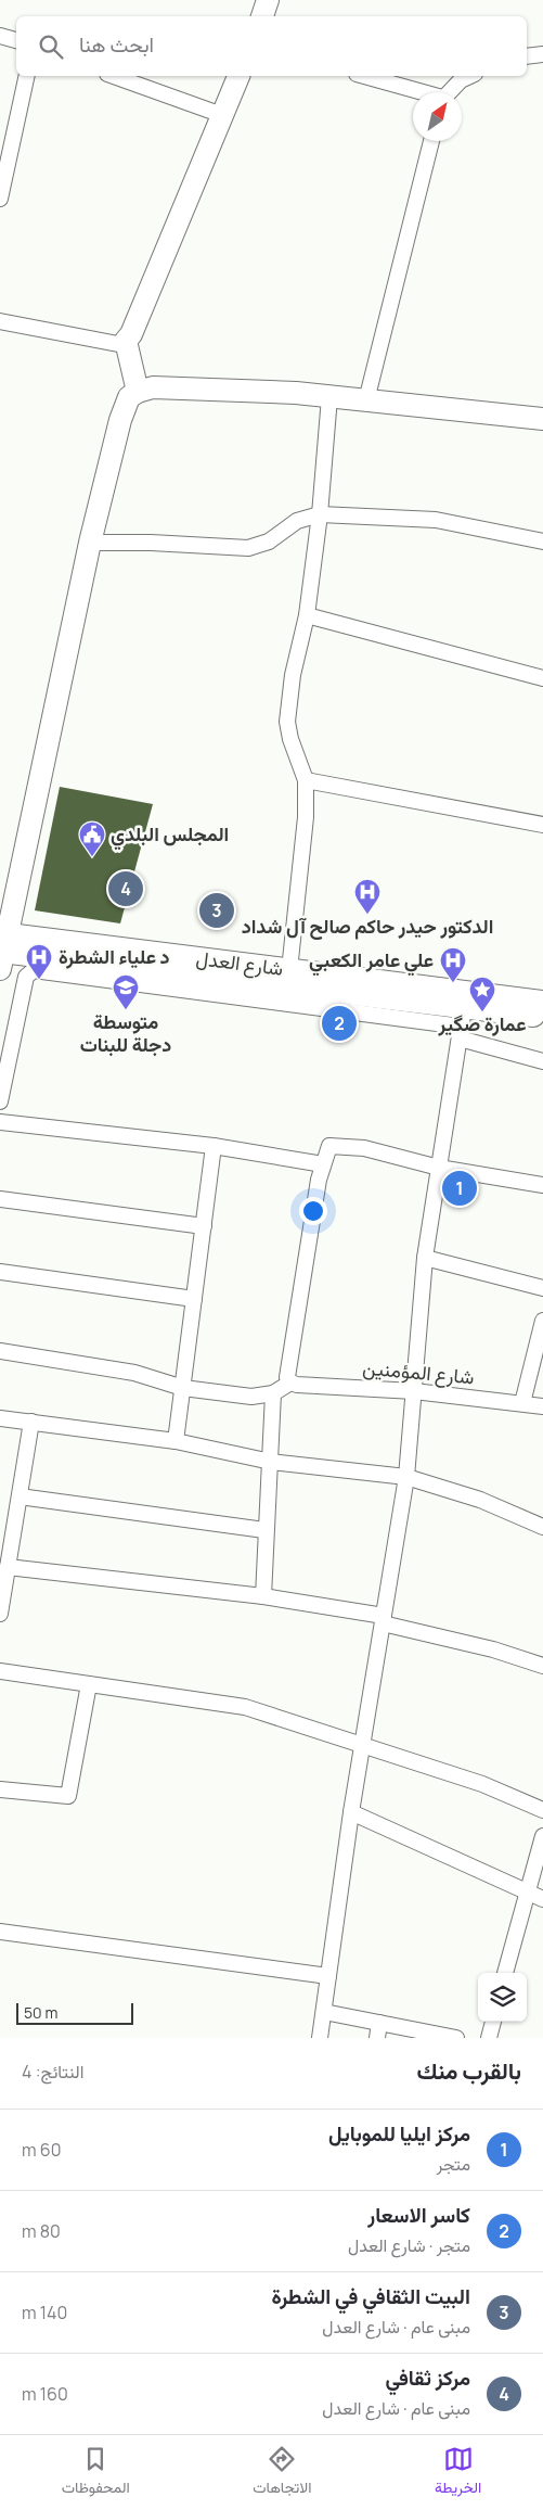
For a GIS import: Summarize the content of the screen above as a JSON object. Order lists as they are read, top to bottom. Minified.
{"streets":{"street":["شارع العدل","شارع المؤمنين"]},"places":{"public building":["المجلس البلدي"],"hospital":["الدكتور حيدر حاكم صالح آل شداد","د علياء الشطرة","علي عامر الكعبي"],"school or university":["متوسطة دجلة للبنات"],"place":["عمارة صگير"]},"scale_bar":"50 m","north":"top right","page":{"search":"ابحث هنا","pins":["4","3","2","1"],"scale":"50 m","heading":["بالقرب منك","النتائج: 4"],"list":[{"mark":"1","name":"مركز ايليا للموبايل","note":"متجر","value":"60 m"},{"mark":"2","name":"كاسر الاسعار","note":"متجر · شارع العدل","value":"80 m"},{"mark":"3","name":"البيت الثقافي في الشطرة","note":"مبنى عام · شارع العدل","value":"140 m"},{"mark":"4","name":"مركز ثقافي","note":"مبنى عام · شارع العدل","value":"160 m"}],"nav":["الخريطة","الاتجاهات","المحفوظات"]}}
